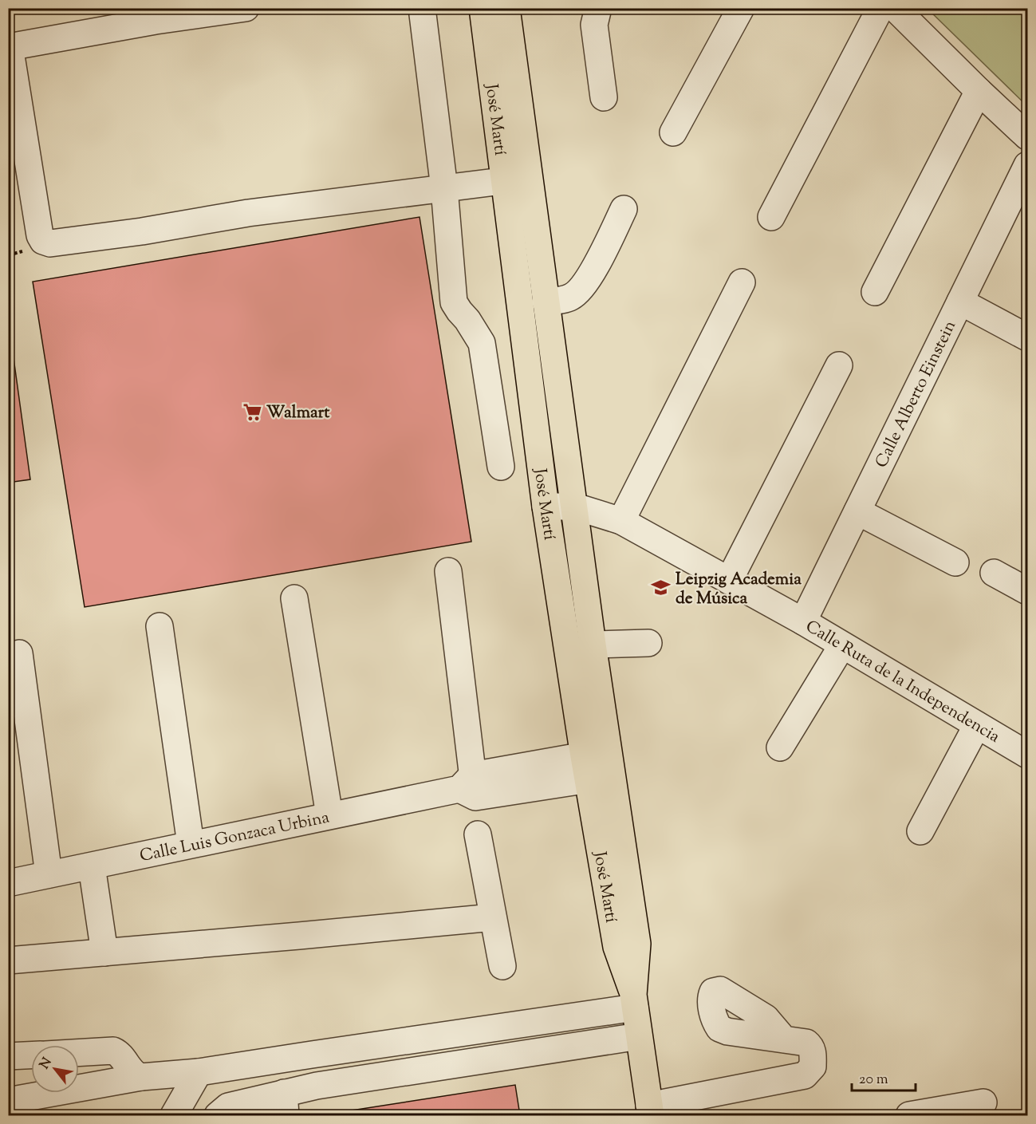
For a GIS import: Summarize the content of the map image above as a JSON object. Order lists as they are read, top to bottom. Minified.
{"streets":{"main road":["José Martí"],"street":["Calle Alberto Einstein","Calle Ruta de la Independencia","Calle Luis Gonzaca Urbina"]},"crossings":[["José Martí","Calle Ruta de la Independencia"],["José Martí","Calle Luis Gonzaca Urbina"],["Calle Alberto Einstein","Calle Ruta de la Independencia"]],"places":{"supermarket":["Walmart"],"school or university":["Leipzig Academia de Música"]},"scale_bar":"20 m","north":"top left"}
